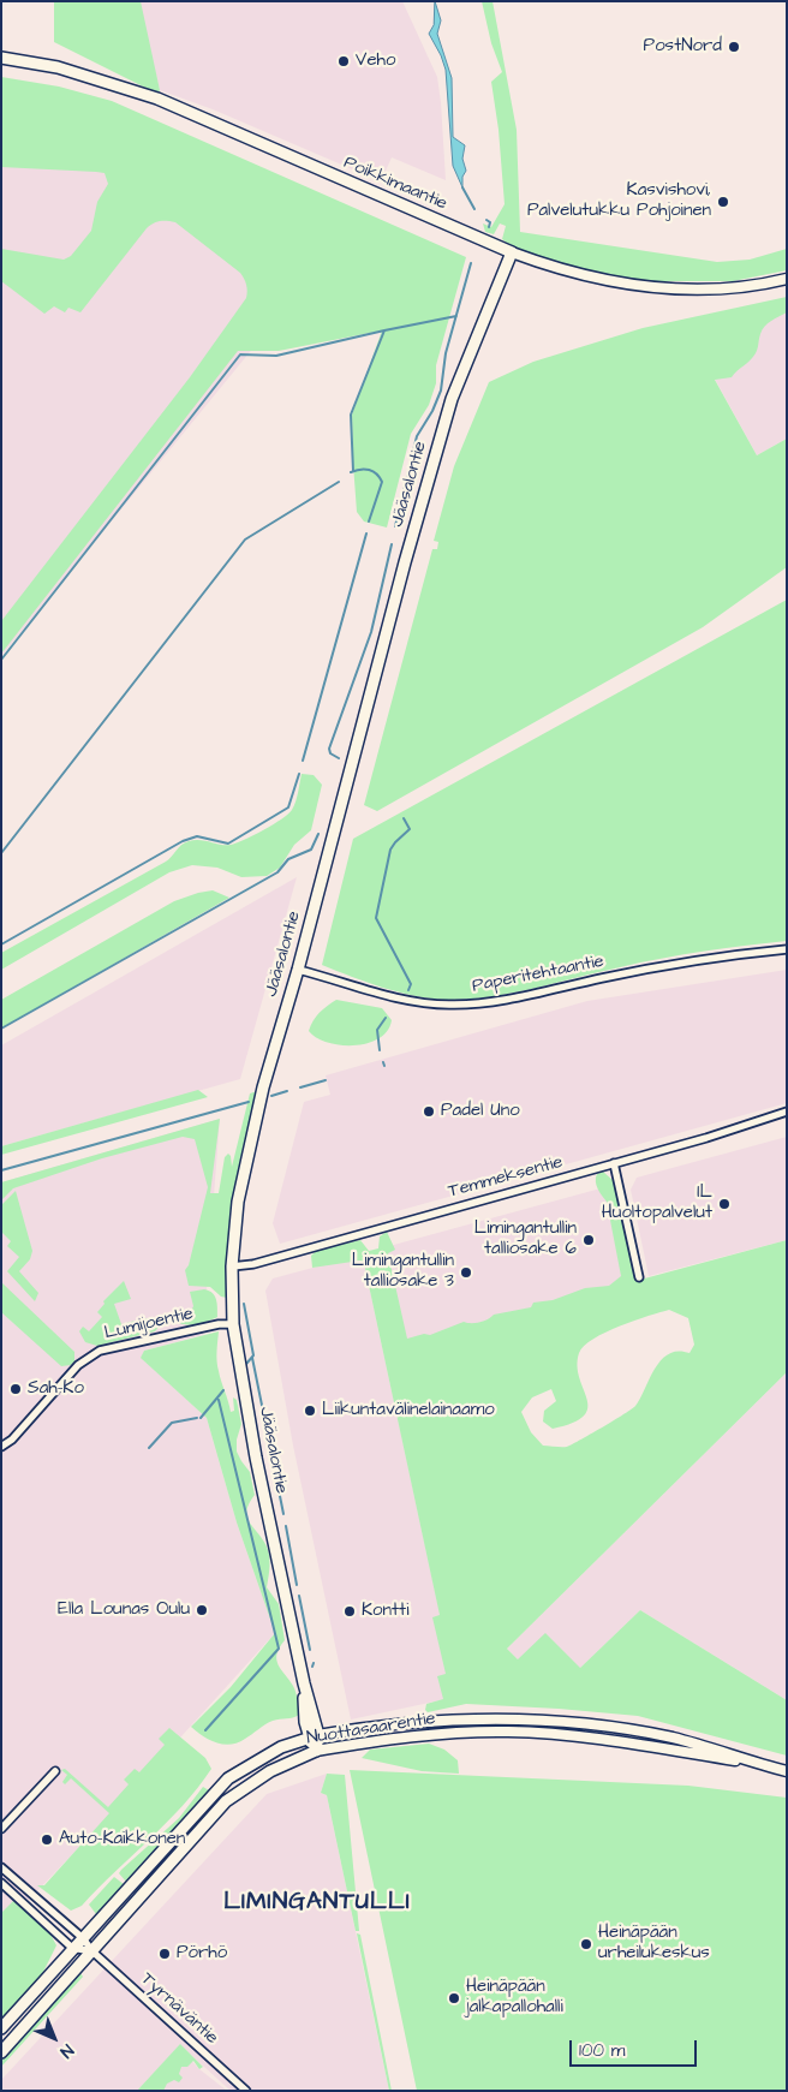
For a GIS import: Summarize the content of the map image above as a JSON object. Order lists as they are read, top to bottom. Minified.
{"streets":{"main road":["Poikkimaantie","Jääsalontie","Nuottasaarentie"],"street":["Paperitehtaantie","Temmeksentie","Lumijoentie","Tyrnäväntie"]},"crossings":[["Poikkimaantie","Jääsalontie"],["Jääsalontie","Paperitehtaantie"],["Jääsalontie","Temmeksentie"],["Jääsalontie","Lumijoentie"],["Jääsalontie","Nuottasaarentie"],["Nuottasaarentie","Tyrnäväntie"]],"districts":["LIMINGANTULLI"],"places":["PostNord","Veho","Kasvishovi, Palvelutukku Pohjoinen","Padel Uno","IL Huoltopalvelut","Limingantullin talliosake 6","Limingantullin talliosake 3","Sah-Ko","Liikuntavälinelainaamo","Ella Lounas Oulu","Kontti","Auto-Kaikkonen","Heinäpään urheilukeskus","Pörhö","Heinäpään jalkapallohalli"],"scale_bar":"100 m","north":"bottom right"}
